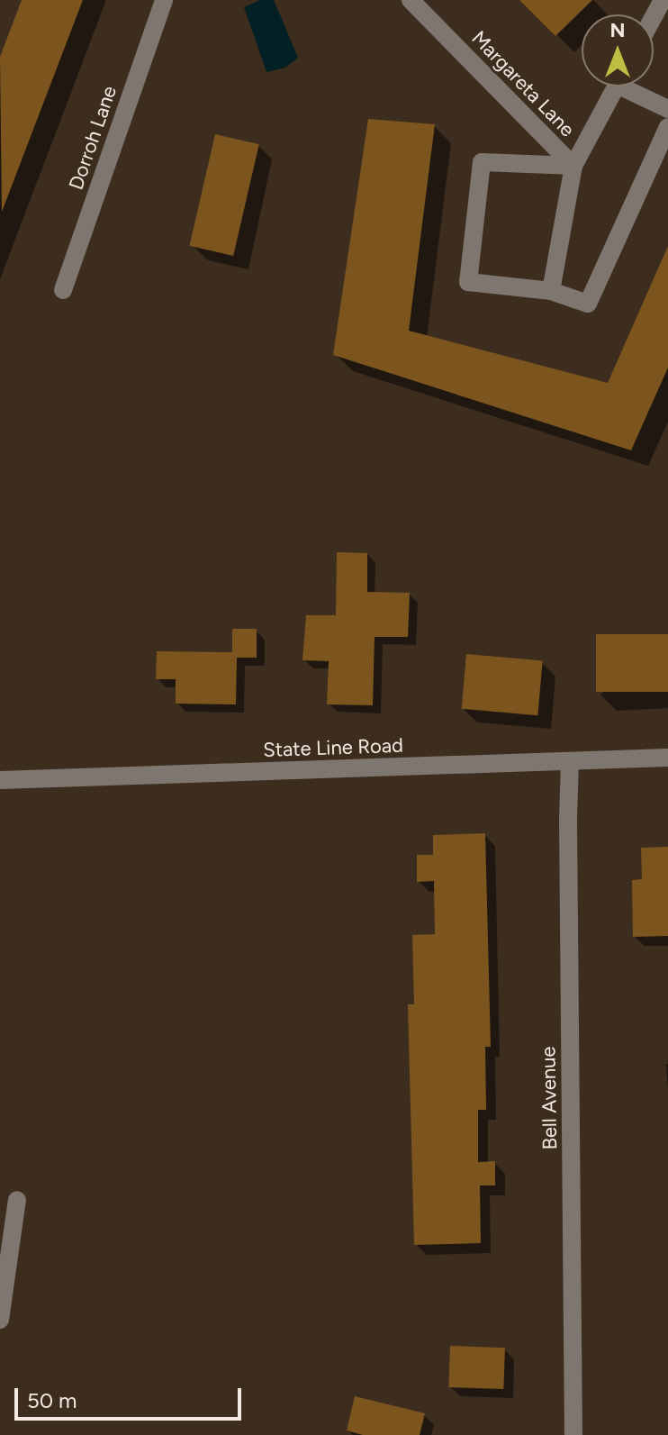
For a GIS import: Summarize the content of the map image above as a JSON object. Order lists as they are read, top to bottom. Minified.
{"streets":{"street":["Margareta Lane","Dorroh Lane","State Line Road","Bell Avenue"]},"crossings":[["State Line Road","Bell Avenue"]],"scale_bar":"50 m","north":"top"}
